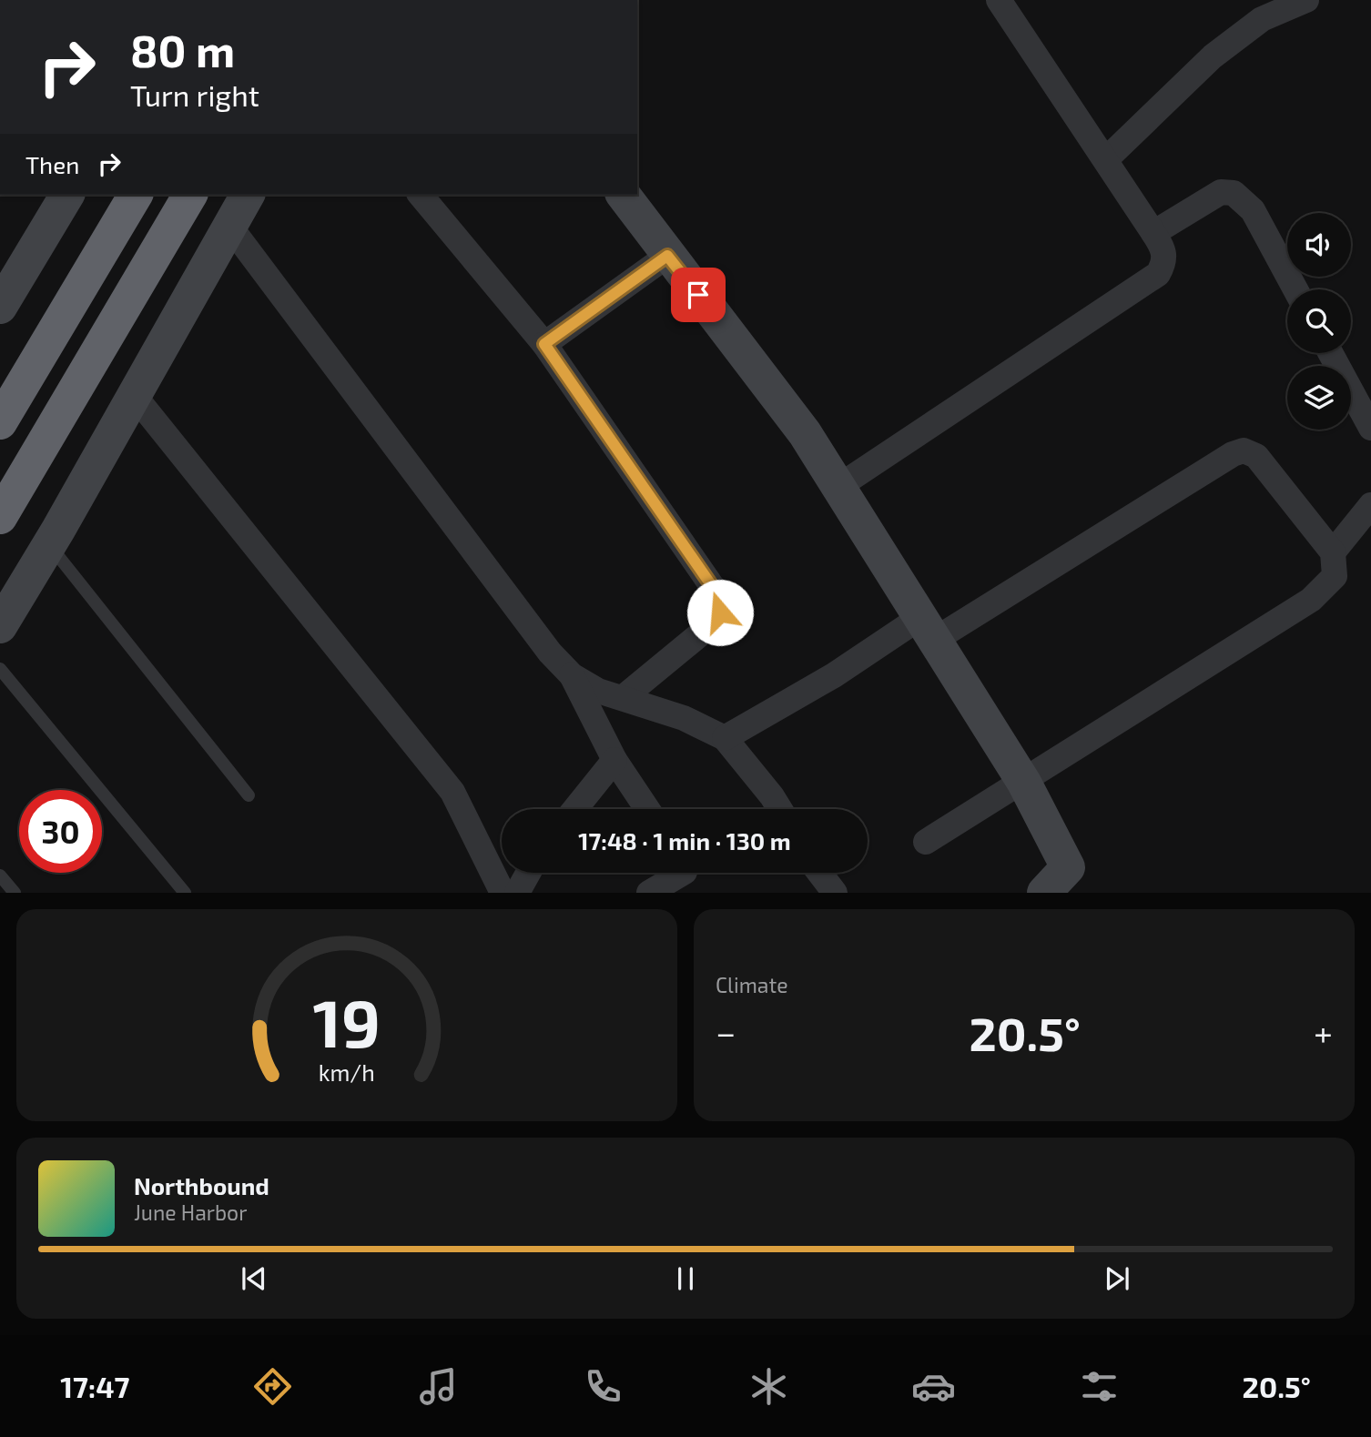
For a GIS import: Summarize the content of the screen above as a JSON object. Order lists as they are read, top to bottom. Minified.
{"page":{"turn":["80 m","Turn right"],"then":"Then","limit":"30","trip":"17:48 · 1 min · 130 m","tile":"Climate","heat":["−","20.5°","+"],"song":["Northbound","June Harbor"],"tabs":["17:47","20.5°"],"gauge":["19","km/h"]}}
